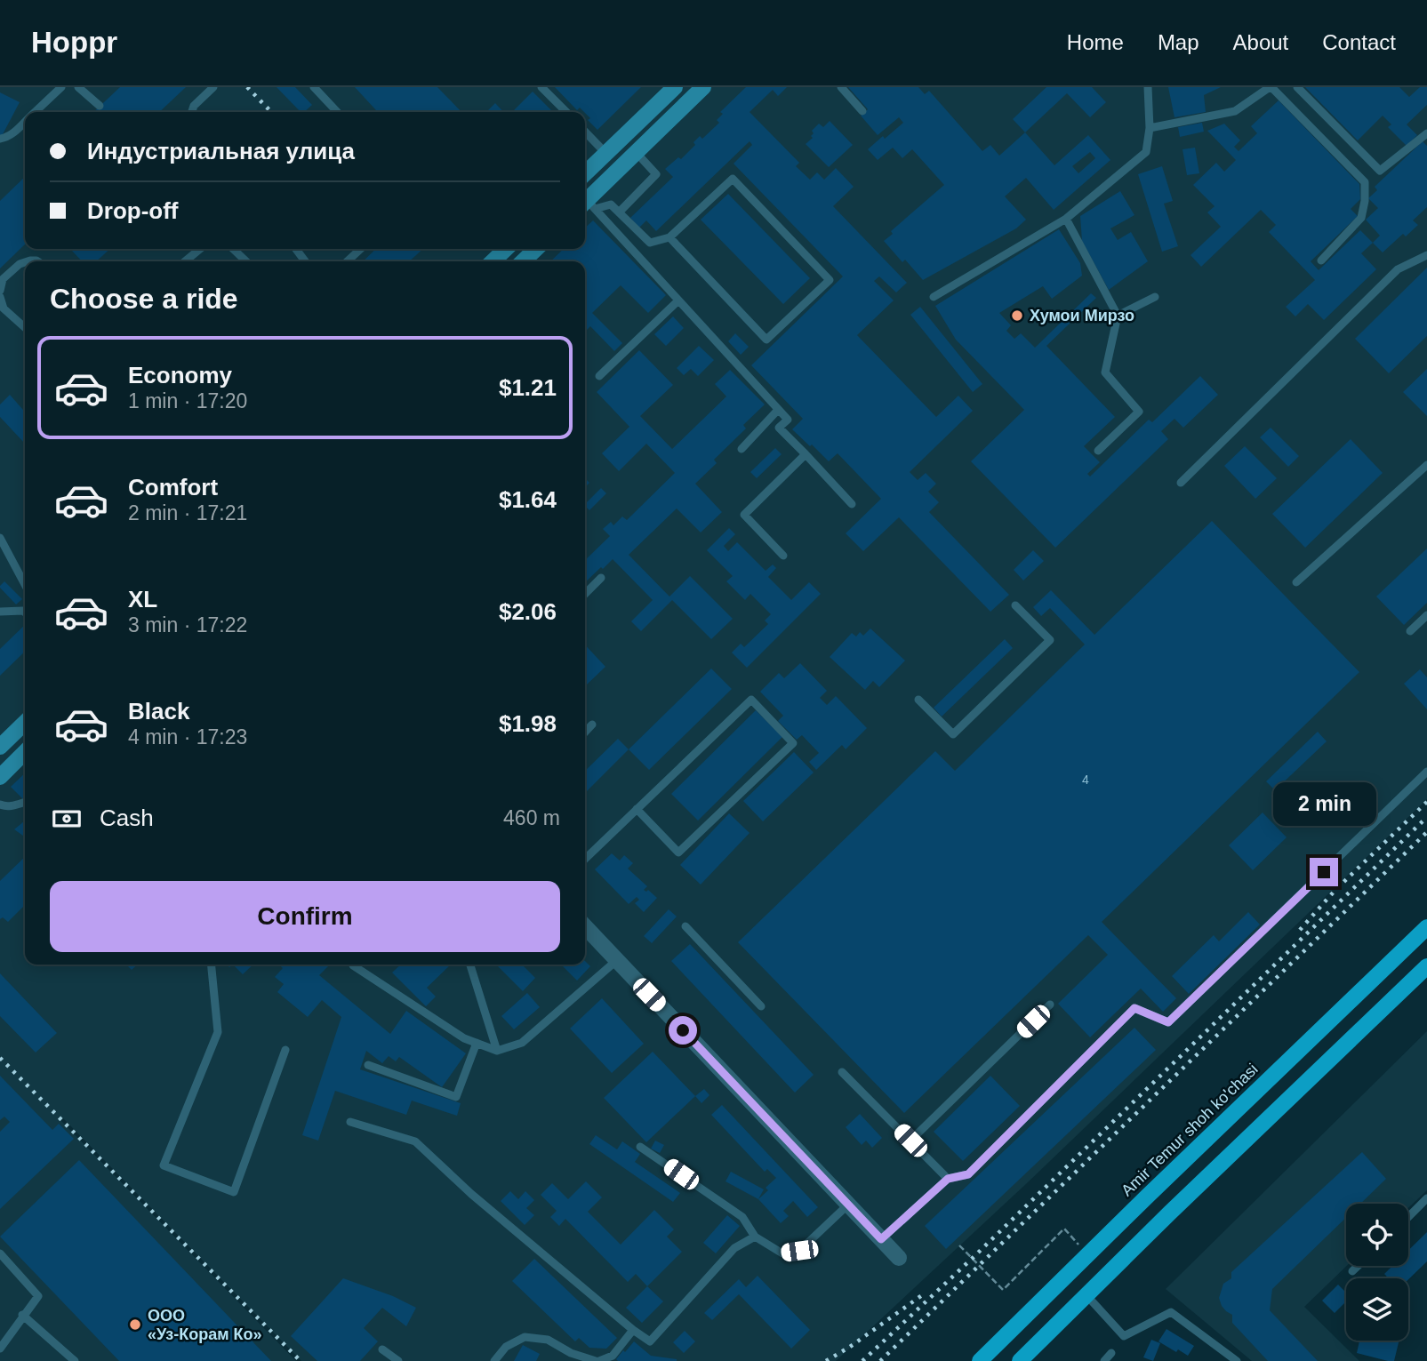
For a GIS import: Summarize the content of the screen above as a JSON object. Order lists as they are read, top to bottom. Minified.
{"streets":{"main road":["Amir Temur shoh ko'chasi"]},"places":["Хумои Мирзо","ООО «Уз-Корам Ко»"],"house_numbers":["4"],"page":{"header":"Hoppr","nav":["Home","Map","About","Contact"],"banner":["Индустриальная улица","Drop-off"],"heading":"Choose a ride","list":[{"name":"Economy","note":"1 min · 17:20","value":"$1.21"},{"name":"Comfort","note":"2 min · 17:21","value":"$1.64"},{"name":"XL","note":"3 min · 17:22","value":"$2.06"},{"name":"Black","note":"4 min · 17:23","value":"$1.98"}],"bubble":"2 min","pay":["Cash","460 m"],"buttons":"Confirm"}}
